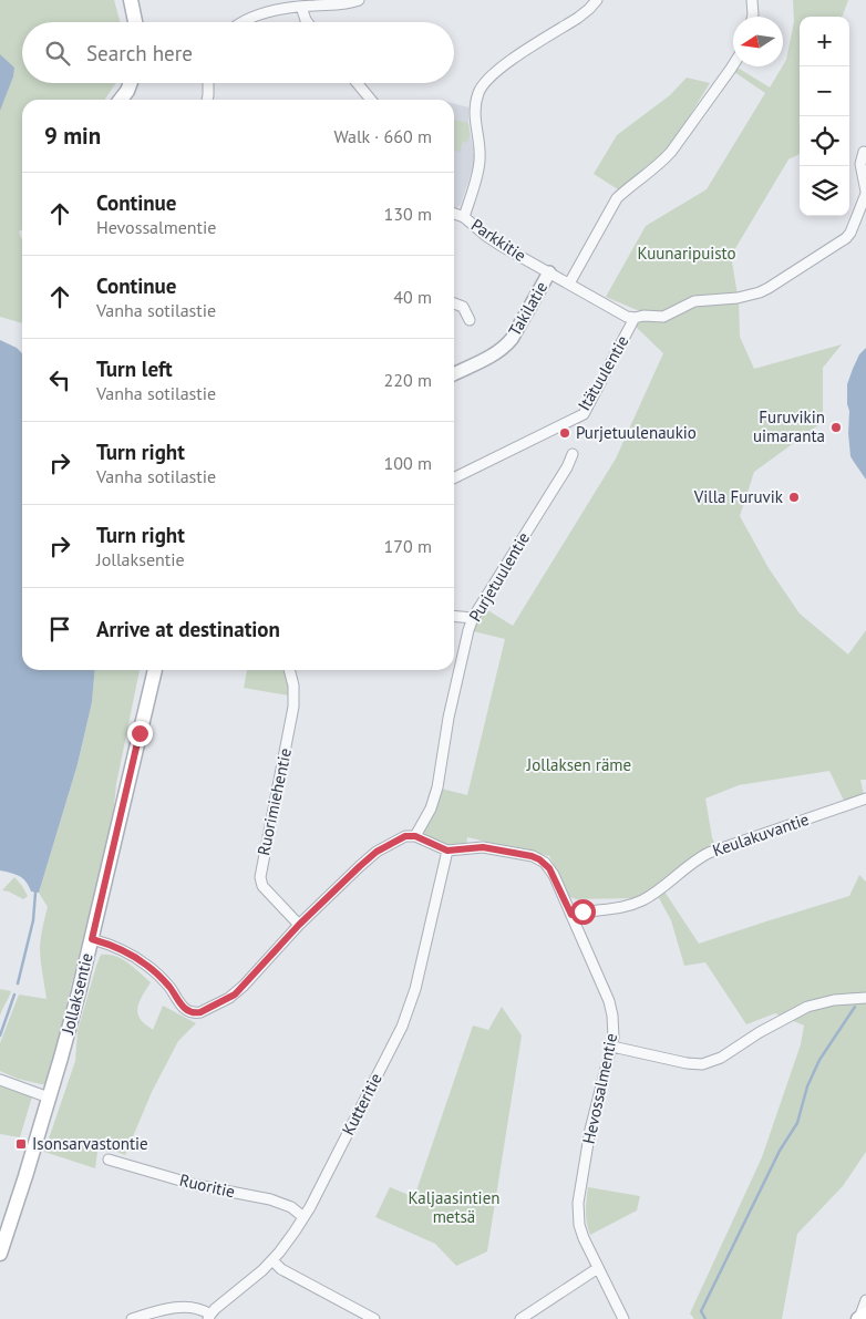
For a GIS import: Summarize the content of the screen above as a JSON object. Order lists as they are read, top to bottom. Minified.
{"streets":{"main road":["Jollaksentie"],"street":["Parkkitie","Takilatie","Itätuulentie","Purjetuulentie","Ruorimiehentie","Keulakuvantie","Hevossalmentie","Kutteritie","Ruoritie"]},"crossings":[["Parkkitie","Takilatie"],["Parkkitie","Itätuulentie"],["Keulakuvantie","Hevossalmentie"],["Hevossalmentie","Kutteritie"],["Kutteritie","Ruoritie"]],"parks":["Kuunaripuisto","Jollaksen räme","Kaljaasintien metsä"],"places":{"other":["Furuvikin uimaranta","Purjetuulenaukio","Villa Furuvik"],"transit":["Isonsarvastontie"]},"north":"left","page":{"map_buttons":["+","−"],"search":"Search here","heading":["9 min","Walk · 660 m"],"list":[["Continue","Hevossalmentie","130 m"],["Continue","Vanha sotilastie","40 m"],["Turn left","Vanha sotilastie","220 m"],["Turn right","Vanha sotilastie","100 m"],["Turn right","Jollaksentie","170 m"],"Arrive at destination"]}}
